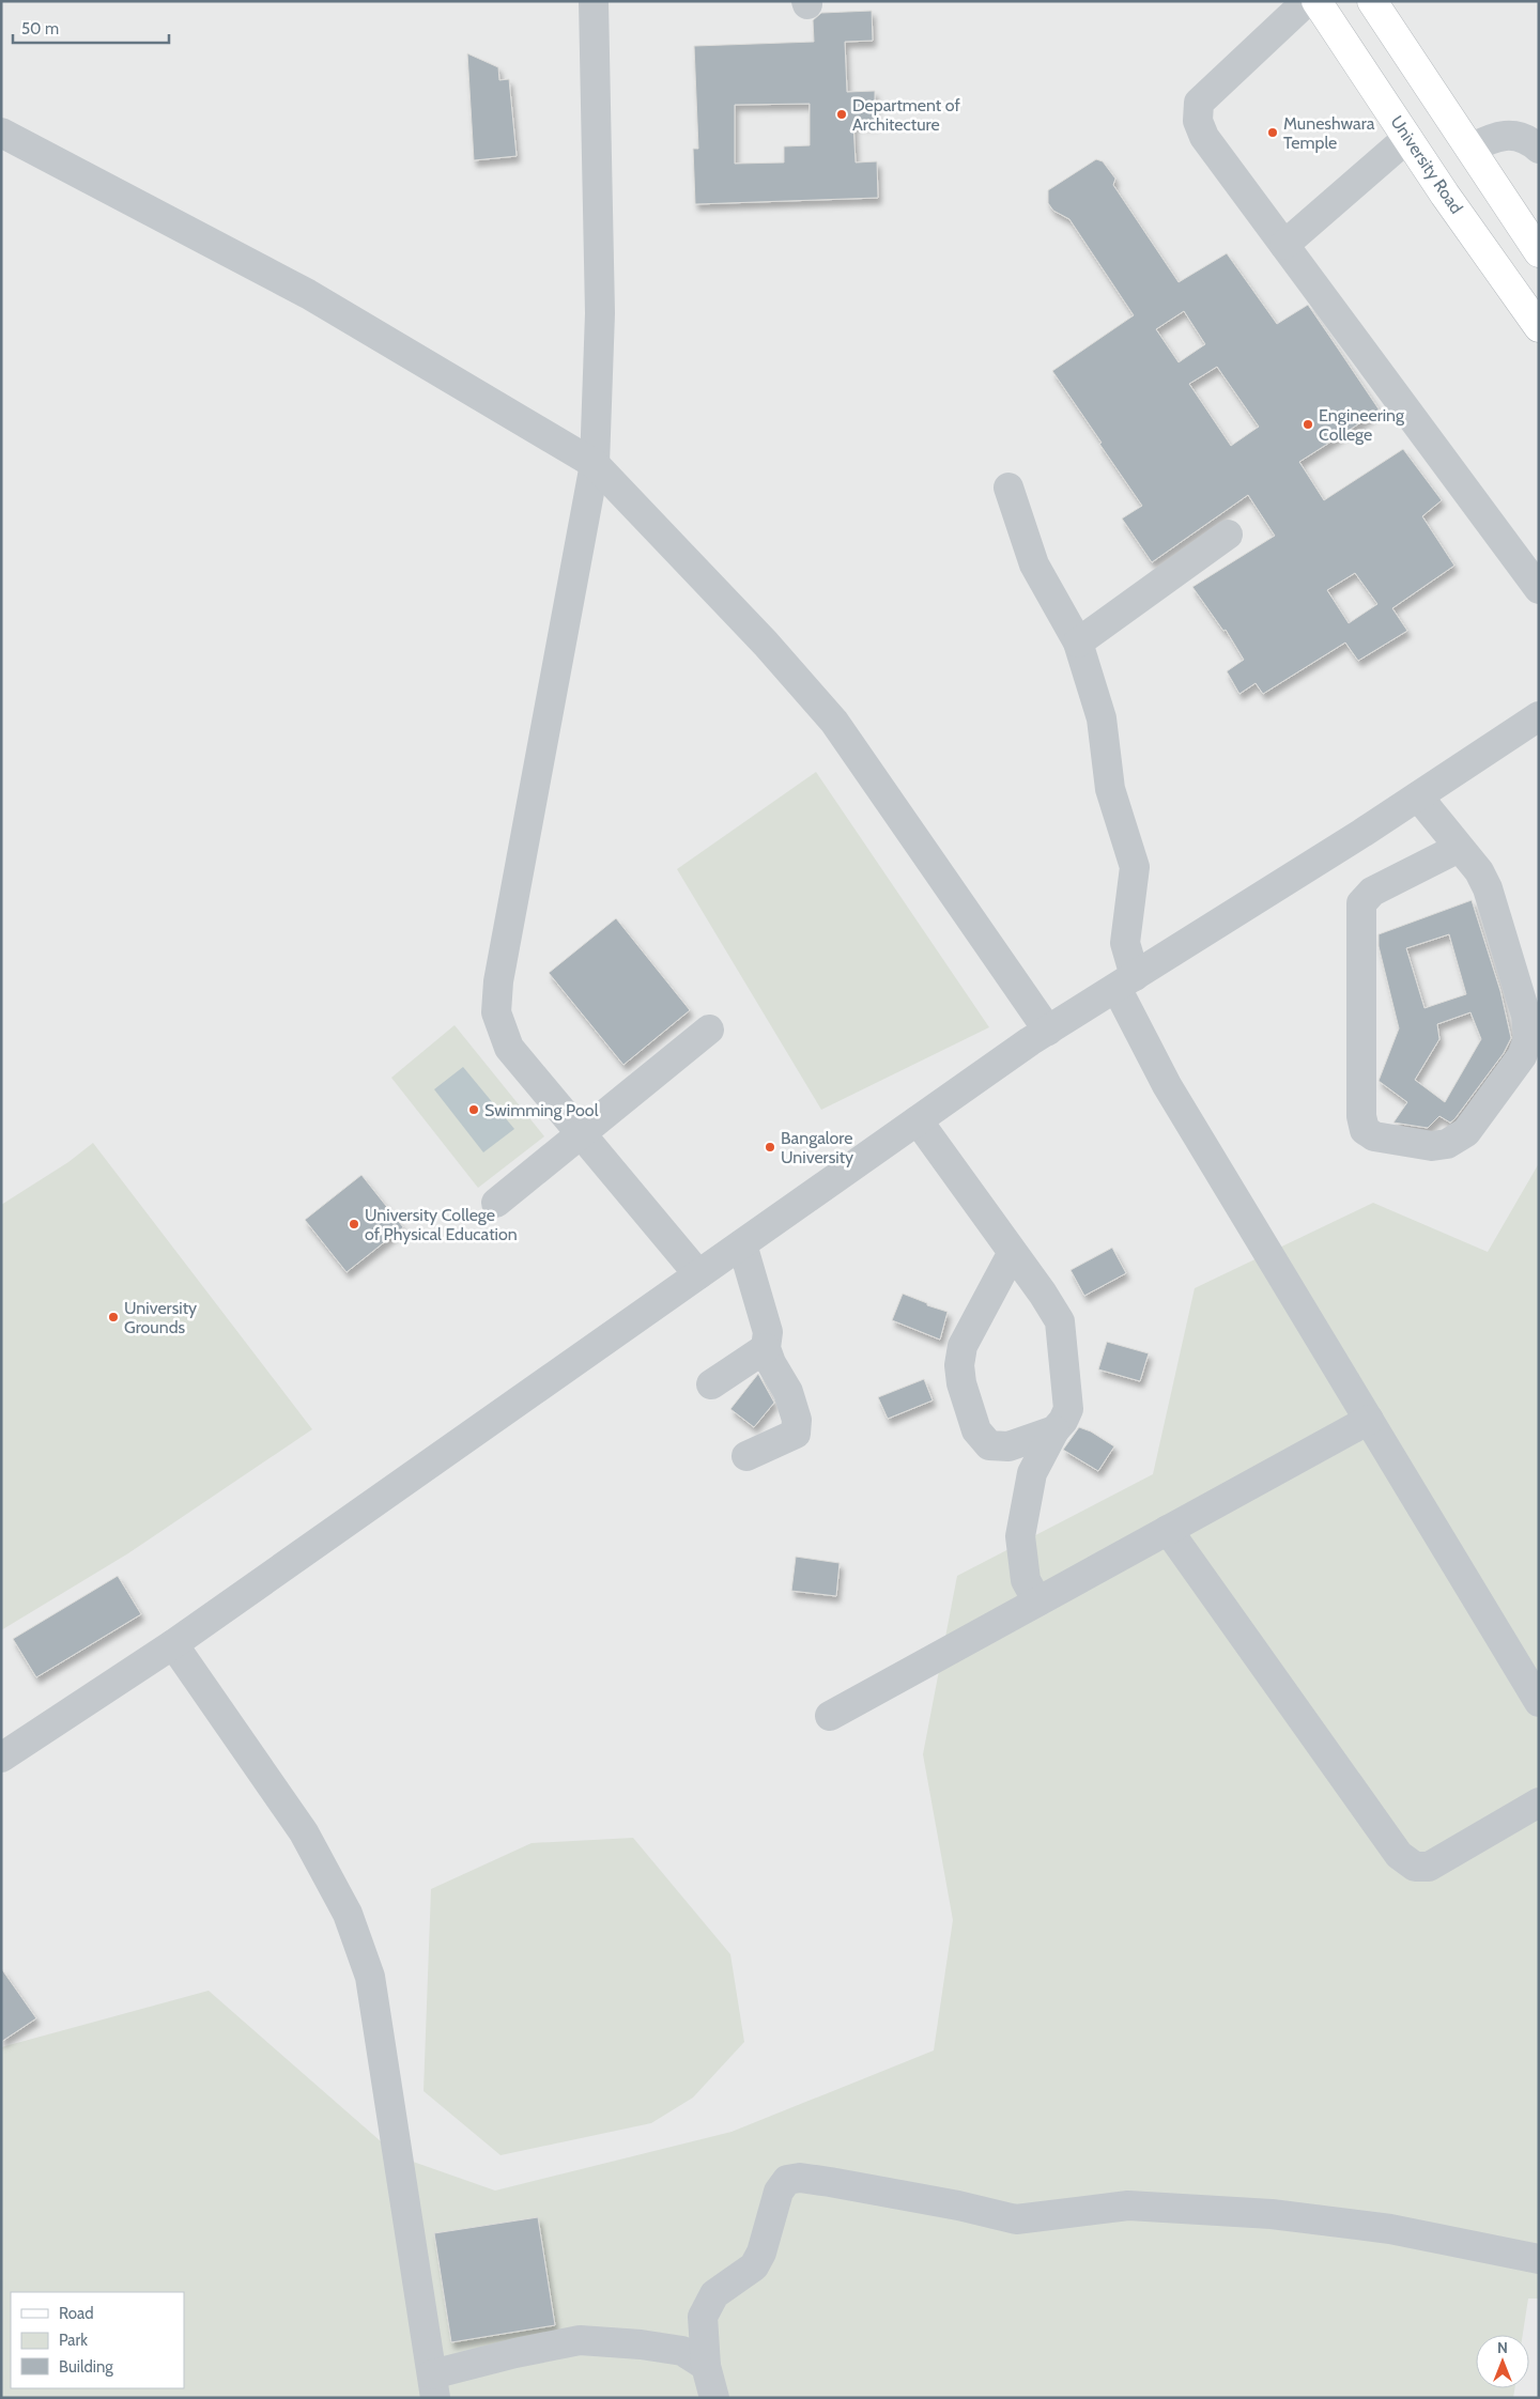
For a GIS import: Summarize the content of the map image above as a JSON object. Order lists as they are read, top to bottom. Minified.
{"streets":{"main road":["University Road"]},"places":["Department of Architecture","Muneshwara Temple","Engineering College","Swimming Pool","Bangalore University","University College of Physical Education","University Grounds"],"legend":["Road","Park","Building"],"scale_bar":"50 m","north":"top"}
